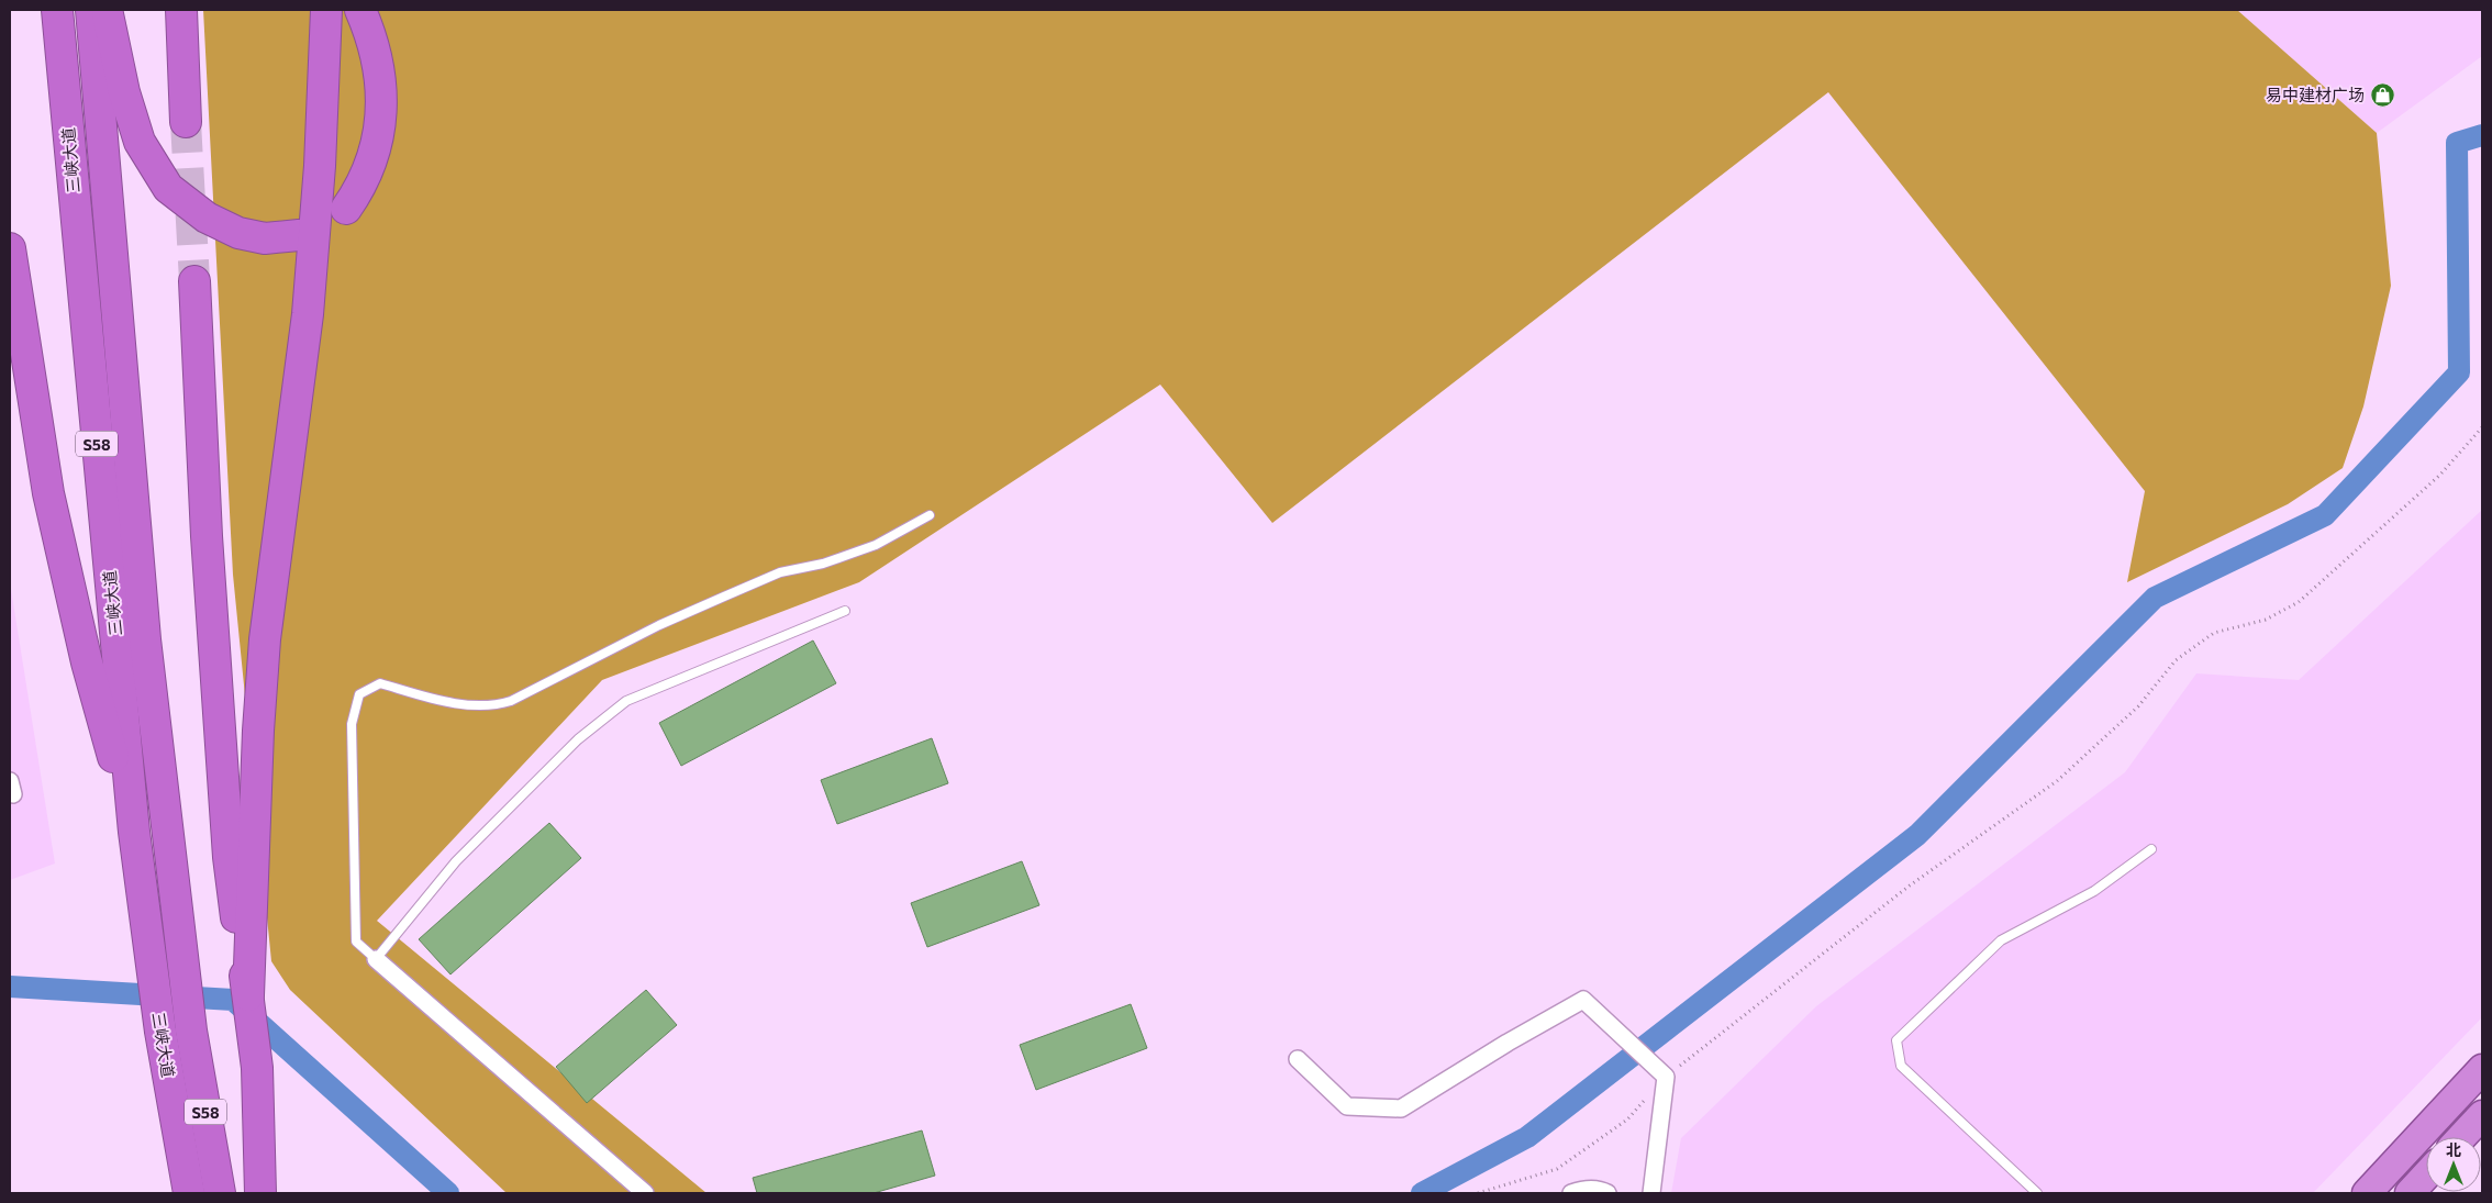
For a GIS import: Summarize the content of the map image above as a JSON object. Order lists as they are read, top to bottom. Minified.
{"streets":{"highway":["三峡大道","S58"]},"places":{"shop":["易中建材广场"]},"north":"top"}
